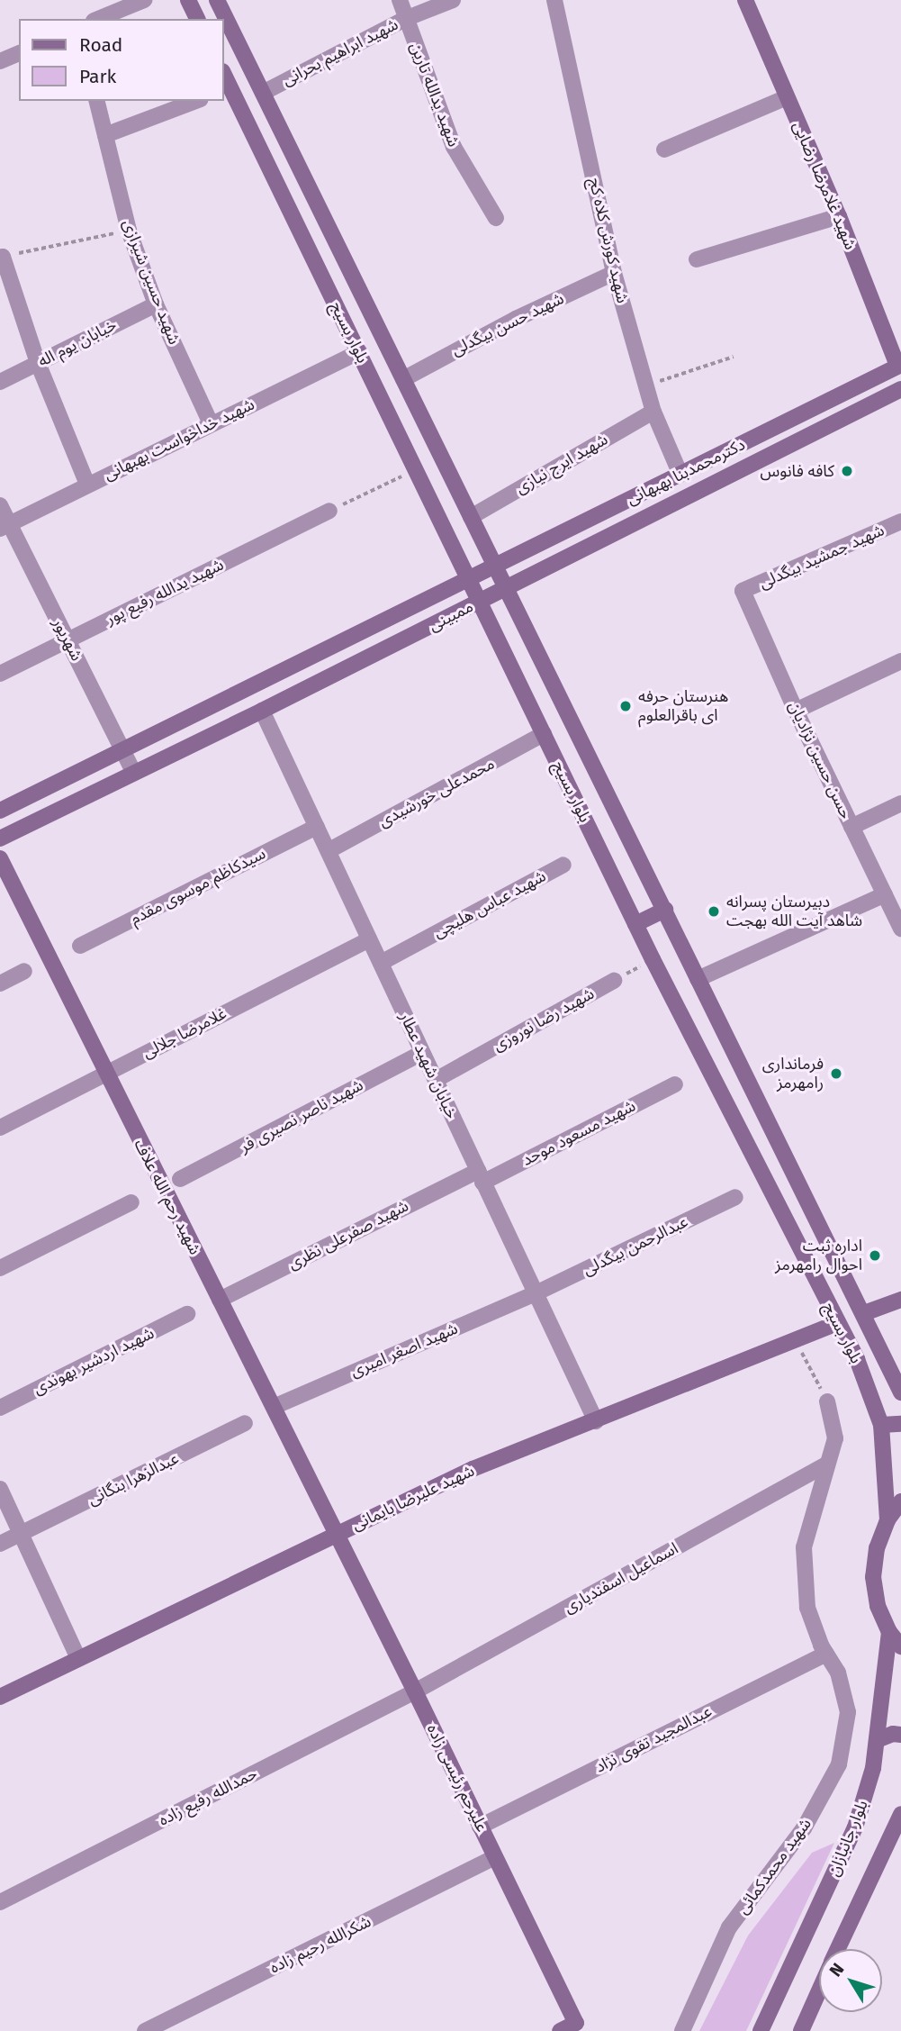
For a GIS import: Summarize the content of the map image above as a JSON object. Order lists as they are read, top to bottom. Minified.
{"streets":{"street":["شهید ابراهیم بحرانی","شهید یدالله تارین","شهید غلامرضا رضایی","شهید کورش کلاه کج","شهید حسین شیرازی","شهید حسن بیگدلی","بلوار بسیج","خیابان یوم اله","شهید خداخواست بهبهانی","شهید ایرج نیازی","دکترمحمدبنا بهبهانی","شهید جمشید بیگدلی","شهید یدالله رفیع پور","ممبینی","شهریور","حسن حسین نژادیان","محمدعلی خورشیدی","سیدکاظم موسوی مقدم","شهید عباس هلیچی","شهید رضا نوروزی","غلامرضا جلالی","خیابان شهید عطار","شهید ناصر نصیری فر","شهید مسعود موحد","شهید رحم الله علاف","شهید صفرعلی نظری","عبدالرحمن بیگدلی","شهید اصغر امیری","شهید اردشیر بهوندی","عبدالزهرا بنگانی","شهید علیرضا بایمانی","اسماعیل اسفندیاری","عبدالمجید تقوی نژاد","علیرحم رئیسی زاده","حمدالله رفیع زاده","بلوار جانبازان","شهید محمدکمائی","شکرالله رحیم زاده"]},"crossings":[["شهید ابراهیم بحرانی","شهید یدالله تارین"],["شهید ابراهیم بحرانی","بلوار بسیج"],["شهید غلامرضا رضایی","دکترمحمدبنا بهبهانی"],["شهید کورش کلاه کج","شهید حسن بیگدلی"],["شهید کورش کلاه کج","شهید ایرج نیازی"],["شهید کورش کلاه کج","دکترمحمدبنا بهبهانی"],["شهید حسین شیرازی","خیابان یوم اله"],["شهید حسین شیرازی","شهید خداخواست بهبهانی"],["شهید حسن بیگدلی","بلوار بسیج"],["بلوار بسیج","شهید خداخواست بهبهانی"],["بلوار بسیج","شهید ایرج نیازی"],["بلوار بسیج","دکترمحمدبنا بهبهانی"],["بلوار بسیج","ممبینی"],["بلوار بسیج","محمدعلی خورشیدی"],["بلوار بسیج","شهید علیرضا بایمانی"],["شهید خداخواست بهبهانی","شهریور"],["دکترمحمدبنا بهبهانی","ممبینی"],["شهید جمشید بیگدلی","حسن حسین نژادیان"],["شهید یدالله رفیع پور","شهریور"],["ممبینی","شهریور"],["ممبینی","خیابان شهید عطار"],["محمدعلی خورشیدی","خیابان شهید عطار"],["سیدکاظم موسوی مقدم","خیابان شهید عطار"],["شهید عباس هلیچی","خیابان شهید عطار"],["شهید رضا نوروزی","خیابان شهید عطار"],["غلامرضا جلالی","خیابان شهید عطار"],["غلامرضا جلالی","شهید رحم الله علاف"],["خیابان شهید عطار","شهید ناصر نصیری فر"],["خیابان شهید عطار","شهید مسعود موحد"],["خیابان شهید عطار","شهید صفرعلی نظری"],["خیابان شهید عطار","عبدالرحمن بیگدلی"],["خیابان شهید عطار","شهید اصغر امیری"],["خیابان شهید عطار","شهید علیرضا بایمانی"],["شهید مسعود موحد","شهید صفرعلی نظری"],["شهید رحم الله علاف","شهید صفرعلی نظری"],["شهید رحم الله علاف","شهید اصغر امیری"],["شهید رحم الله علاف","شهید علیرضا بایمانی"],["شهید رحم الله علاف","علیرحم رئیسی زاده"],["عبدالرحمن بیگدلی","شهید اصغر امیری"],["شهید علیرضا بایمانی","علیرحم رئیسی زاده"],["اسماعیل اسفندیاری","علیرحم رئیسی زاده"],["اسماعیل اسفندیاری","حمدالله رفیع زاده"],["اسماعیل اسفندیاری","شهید محمدکمائی"],["عبدالمجید تقوی نژاد","علیرحم رئیسی زاده"],["عبدالمجید تقوی نژاد","شهید محمدکمائی"],["علیرحم رئیسی زاده","حمدالله رفیع زاده"],["علیرحم رئیسی زاده","شکرالله رحیم زاده"]],"places":["کافه فانوس","هنرستان حرفه ای باقرالعلوم","دبیرستان پسرانه شاهد آیت الله بهجت","فرمانداری رامهرمز","اداره ثبت احوال رامهرمز"],"legend":["Road","Park"],"north":"top left"}
